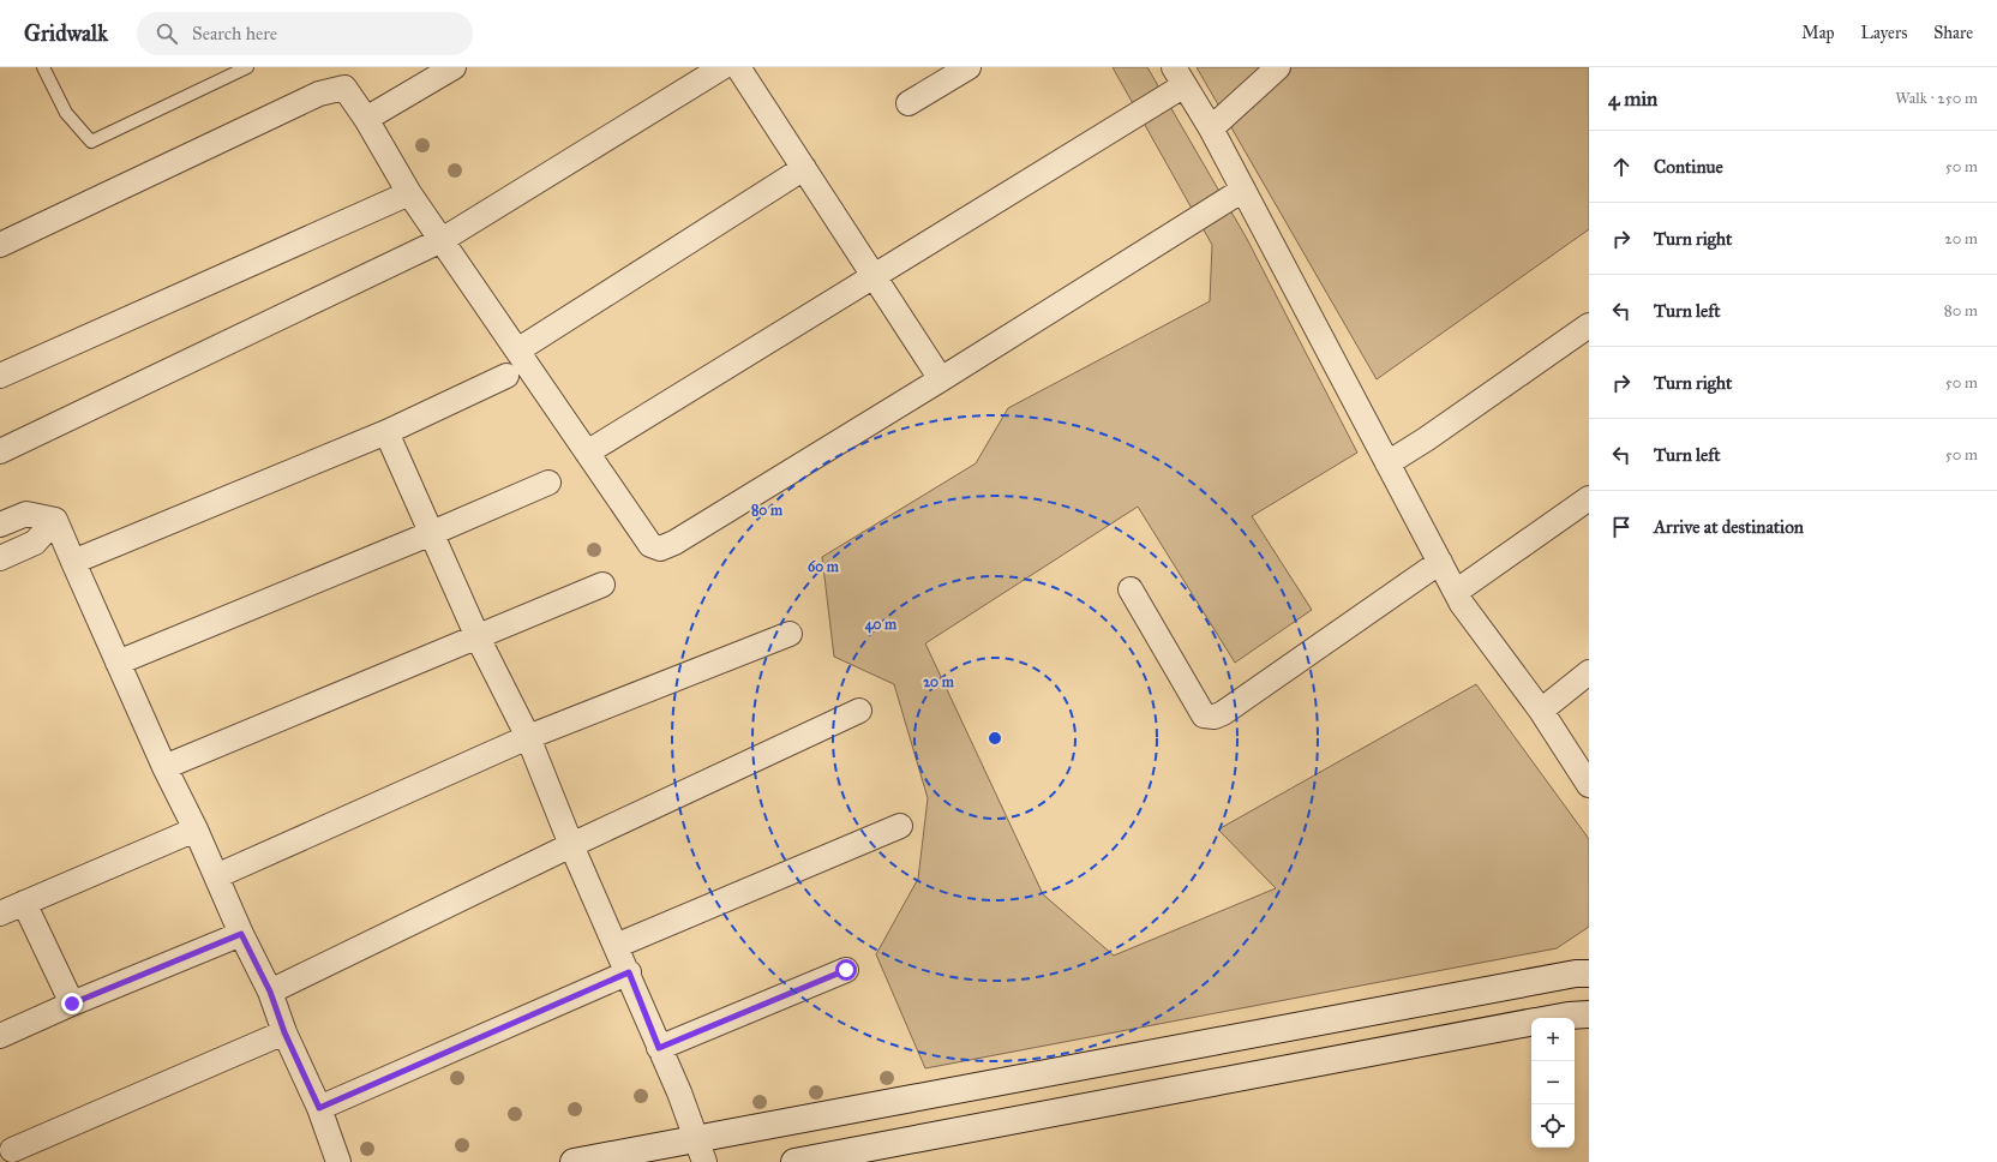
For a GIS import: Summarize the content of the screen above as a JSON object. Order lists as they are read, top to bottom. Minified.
{"page":{"header":"Gridwalk","search":"Search here","nav":["Map","Layers","Share"],"heading":["4 min","Walk · 250 m"],"list":[["Continue","50 m"],["Turn right","20 m"],["Turn left","80 m"],["Turn right","50 m"],["Turn left","50 m"],"Arrive at destination"],"map_buttons":["+","−"]},"rings":["80 m","60 m","40 m","20 m"]}
